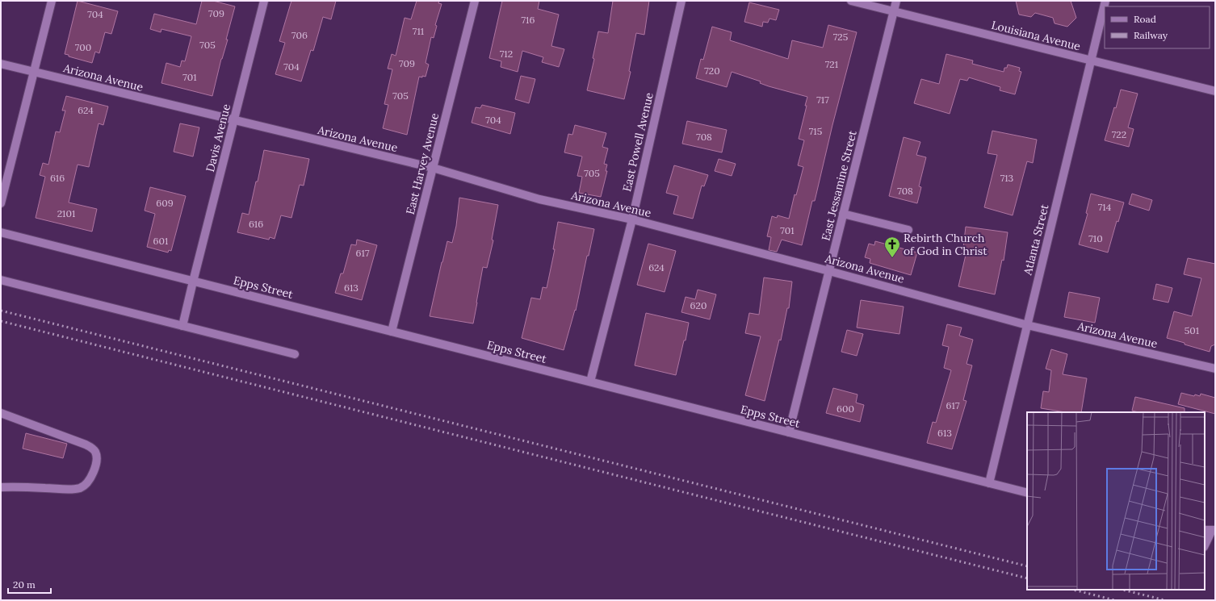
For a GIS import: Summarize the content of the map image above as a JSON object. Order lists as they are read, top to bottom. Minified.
{"streets":{"street":["Louisiana Avenue","Arizona Avenue","Davis Avenue","East Powell Avenue","East Harvey Avenue","East Jessamine Street","Atlanta Street","Epps Street"]},"crossings":[["Louisiana Avenue","East Jessamine Street"],["Louisiana Avenue","Atlanta Street"],["Arizona Avenue","Davis Avenue"],["Arizona Avenue","East Powell Avenue"],["Arizona Avenue","East Harvey Avenue"],["Arizona Avenue","East Jessamine Street"],["Arizona Avenue","Atlanta Street"],["Davis Avenue","Epps Street"],["East Powell Avenue","Epps Street"],["East Harvey Avenue","Epps Street"],["East Jessamine Street","Epps Street"],["Atlanta Street","Epps Street"]],"places":{"church":["Rebirth Church of God in Christ"]},"house_numbers":["709","704","716","711","706","725","705","700","712","709","721","704","720","701","705","717","624","704","715","722","708","705","616","713","708","609","714","2101","616","701","710","601","617","624","613","620","501","617","600","613"],"legend":["Road","Railway"],"scale_bar":"20 m"}
